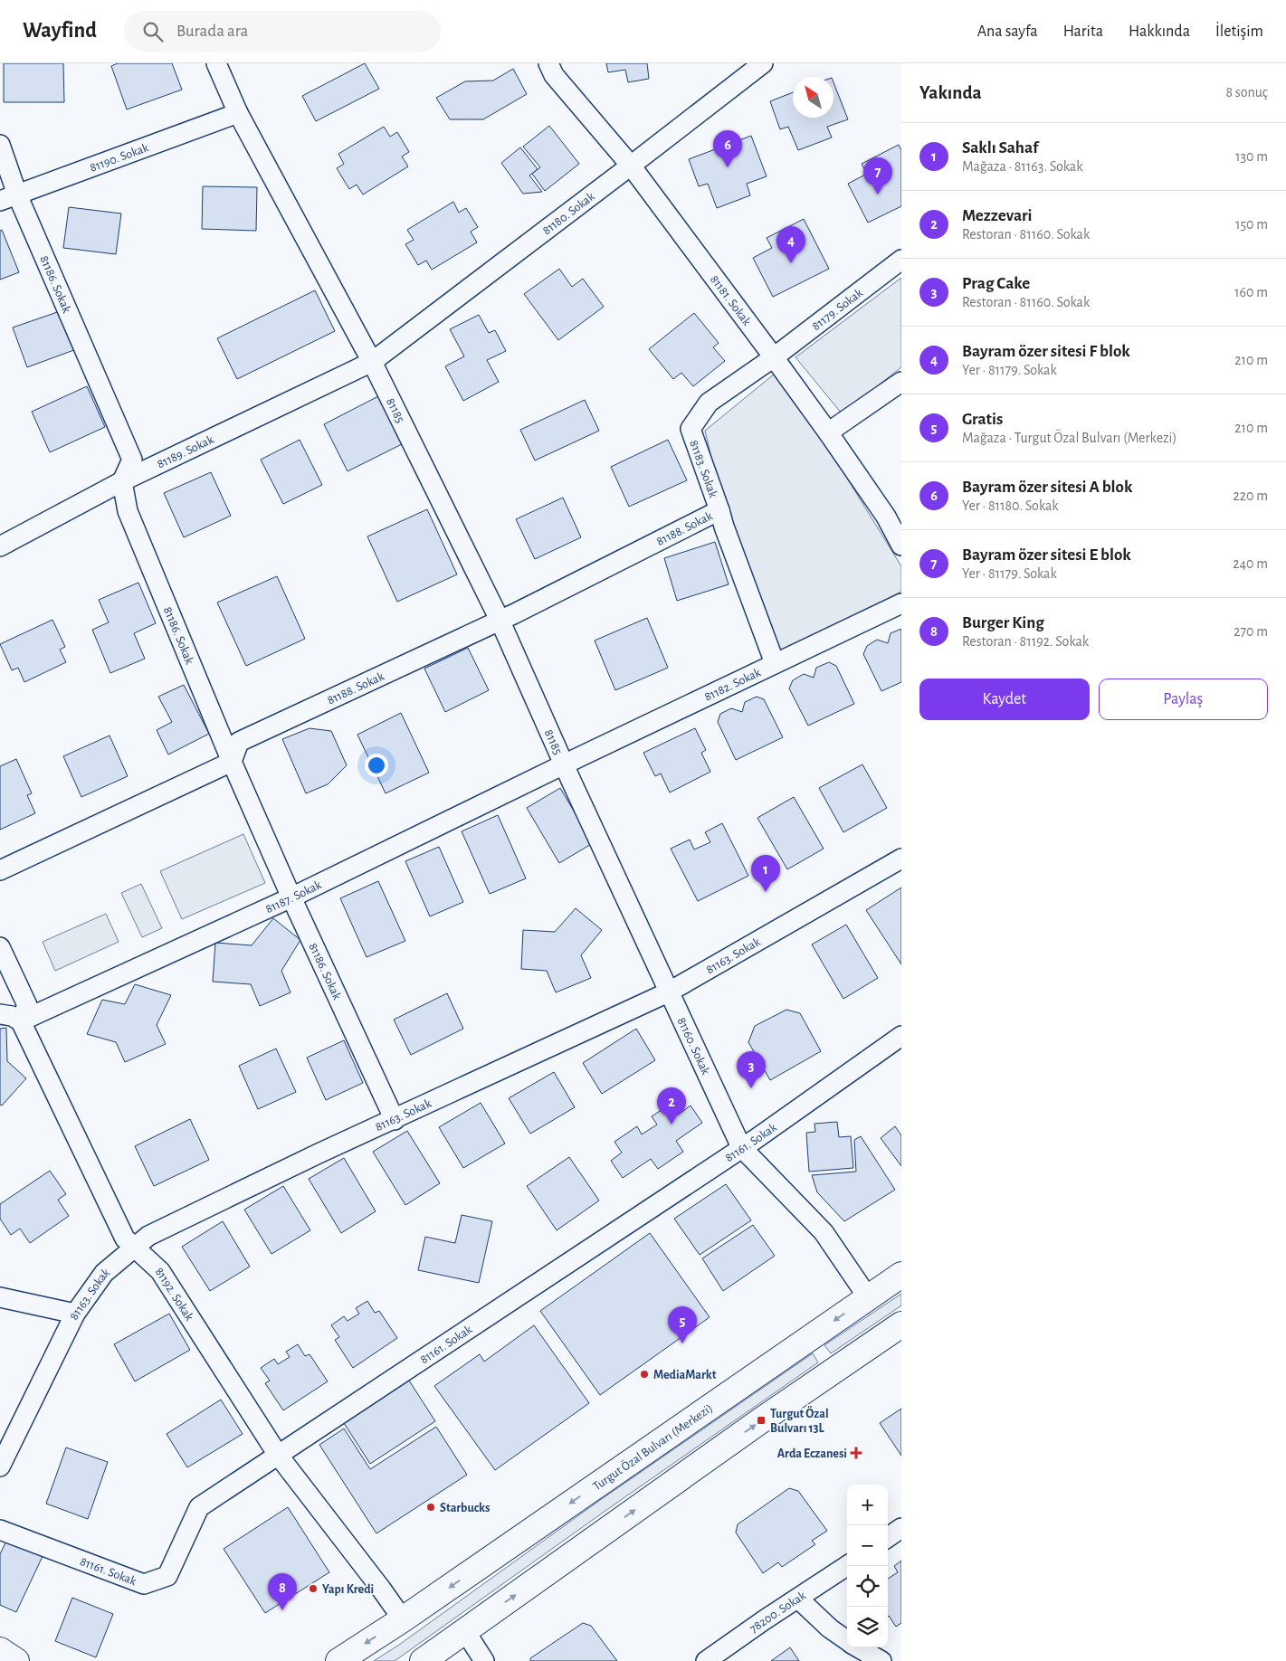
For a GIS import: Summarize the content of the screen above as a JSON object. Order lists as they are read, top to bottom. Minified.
{"streets":{"main road":["Turgut Özal Bulvarı (Merkezi)"],"street":["81190. Sokak","81180. Sokak","81186. Sokak","81181. Sokak","81179. Sokak","81185","81189. Sokak","81183. Sokak","81188. Sokak","81182. Sokak","81187. Sokak","81163. Sokak","81160. Sokak","81161. Sokak","81192. Sokak","78200. Sokak"]},"crossings":[["81190. Sokak","81186. Sokak"],["81190. Sokak","81185"],["81180. Sokak","81181. Sokak"],["81180. Sokak","81185"],["81180. Sokak","81189. Sokak"],["81186. Sokak","81189. Sokak"],["81186. Sokak","81188. Sokak"],["81186. Sokak","81187. Sokak"],["81186. Sokak","81163. Sokak"],["81181. Sokak","81179. Sokak"],["81181. Sokak","81183. Sokak"],["81179. Sokak","81183. Sokak"],["81185","81189. Sokak"],["81185","81188. Sokak"],["81185","81182. Sokak"],["81185","81187. Sokak"],["81185","81160. Sokak"],["81183. Sokak","81188. Sokak"],["81183. Sokak","81182. Sokak"],["81182. Sokak","81187. Sokak"],["81182. Sokak","81160. Sokak"],["81187. Sokak","81160. Sokak"],["81187. Sokak","81192. Sokak"],["81163. Sokak","81160. Sokak"],["81163. Sokak","81192. Sokak"],["81160. Sokak","81161. Sokak"],["81160. Sokak","Turgut Özal Bulvarı (Merkezi)"],["81161. Sokak","81192. Sokak"],["81192. Sokak","Turgut Özal Bulvarı (Merkezi)"]],"places":{"other":["MediaMarkt","Starbucks","Yapı Kredi"],"transit":["Turgut Özal Bulvarı 13L"],"health":["Arda Eczanesi"]},"north":"top left","page":{"header":"Wayfind","search":"Burada ara","nav":["Ana sayfa","Harita","Hakkında","İletişim"],"heading":["Yakında","8 sonuç"],"list":[{"mark":"1","name":"Saklı Sahaf","note":"Mağaza · 81163. Sokak","value":"130 m"},{"mark":"2","name":"Mezzevari","note":"Restoran · 81160. Sokak","value":"150 m"},{"mark":"3","name":"Prag Cake","note":"Restoran · 81160. Sokak","value":"160 m"},{"mark":"4","name":"Bayram özer sitesi F blok","note":"Yer · 81179. Sokak","value":"210 m"},{"mark":"5","name":"Gratis","note":"Mağaza · Turgut Özal Bulvarı (Merkezi)","value":"210 m"},{"mark":"6","name":"Bayram özer sitesi A blok","note":"Yer · 81180. Sokak","value":"220 m"},{"mark":"7","name":"Bayram özer sitesi E blok","note":"Yer · 81179. Sokak","value":"240 m"},{"mark":"8","name":"Burger King","note":"Restoran · 81192. Sokak","value":"270 m"}],"pins":["6","7","4","1","3","2","5","8"],"buttons":["Kaydet","Paylaş"],"map_buttons":["+","−"]}}
